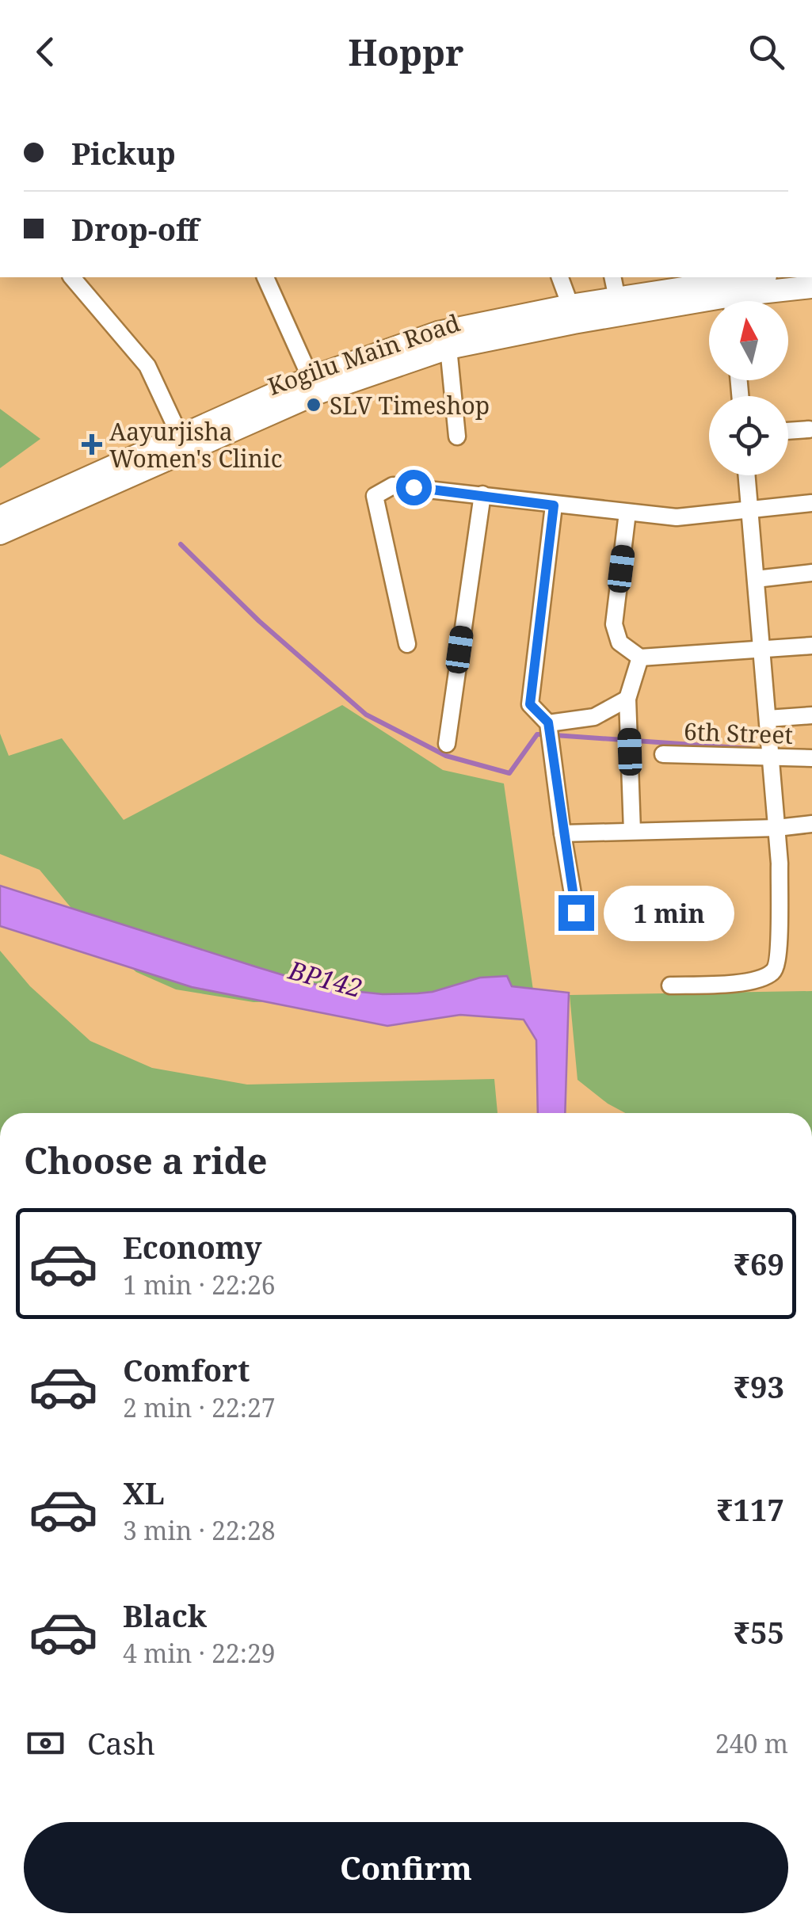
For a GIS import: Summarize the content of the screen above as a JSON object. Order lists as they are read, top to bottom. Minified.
{"streets":{"main road":["Kogilu Main Road"],"street":["6th Street"]},"water":["BP142"],"places":{"other":["SLV Timeshop"],"health":["Aayurjisha Women's Clinic"]},"north":"top","page":{"header":"Hoppr","banner":["Pickup","Drop-off"],"bubble":"1 min","heading":"Choose a ride","list":[{"name":"Economy","note":"1 min · 22:26","value":"₹69"},{"name":"Comfort","note":"2 min · 22:27","value":"₹93"},{"name":"XL","note":"3 min · 22:28","value":"₹117"},{"name":"Black","note":"4 min · 22:29","value":"₹55"}],"pay":["Cash","240 m"],"buttons":"Confirm"}}
